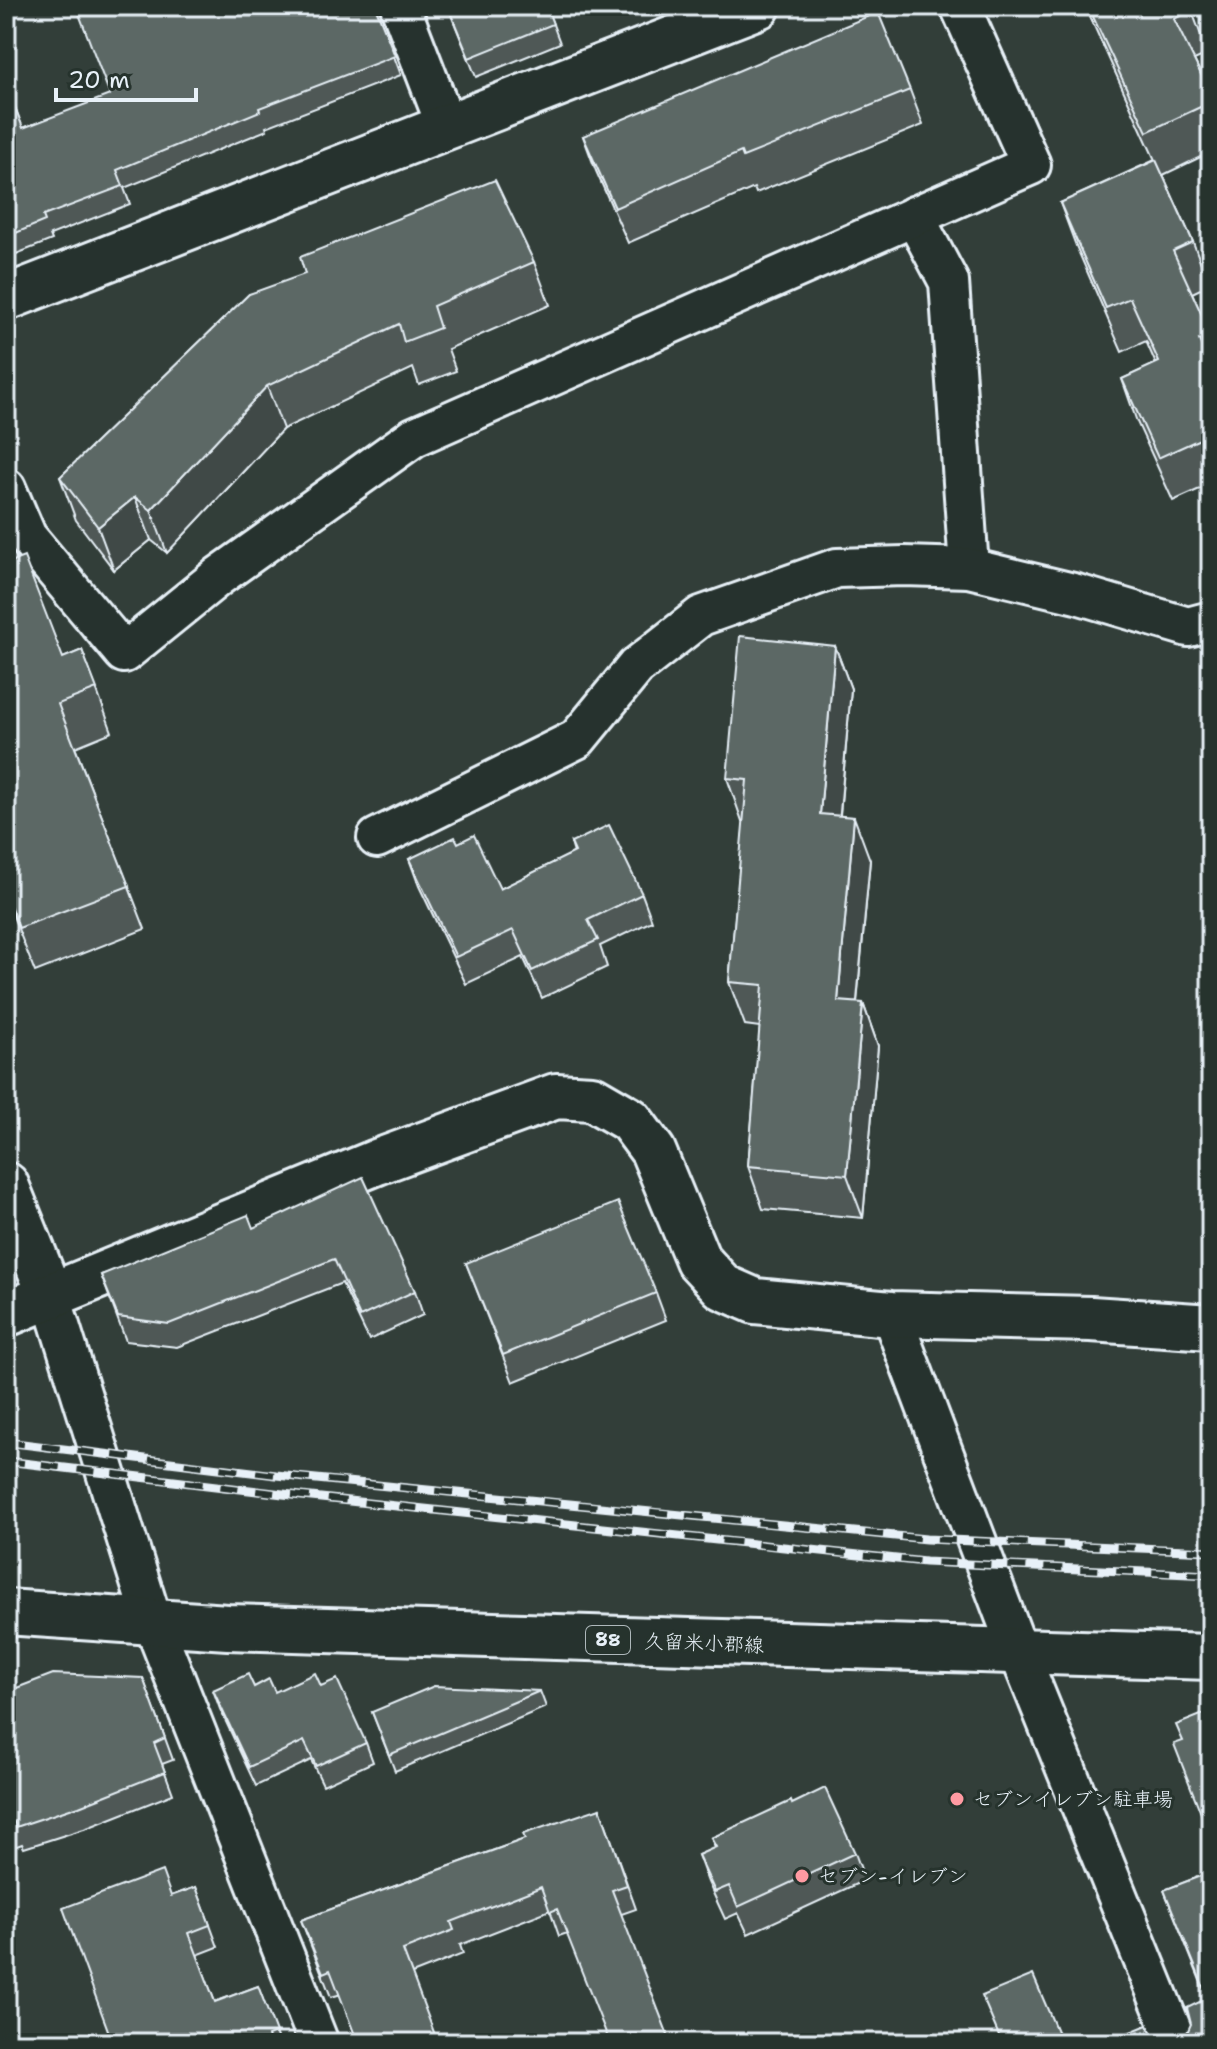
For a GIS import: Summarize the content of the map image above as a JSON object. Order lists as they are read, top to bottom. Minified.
{"streets":{"street":["88","久留米小郡線"]},"places":["セブンイレブン駐車場","セブン-イレブン"],"scale_bar":"20 m"}
